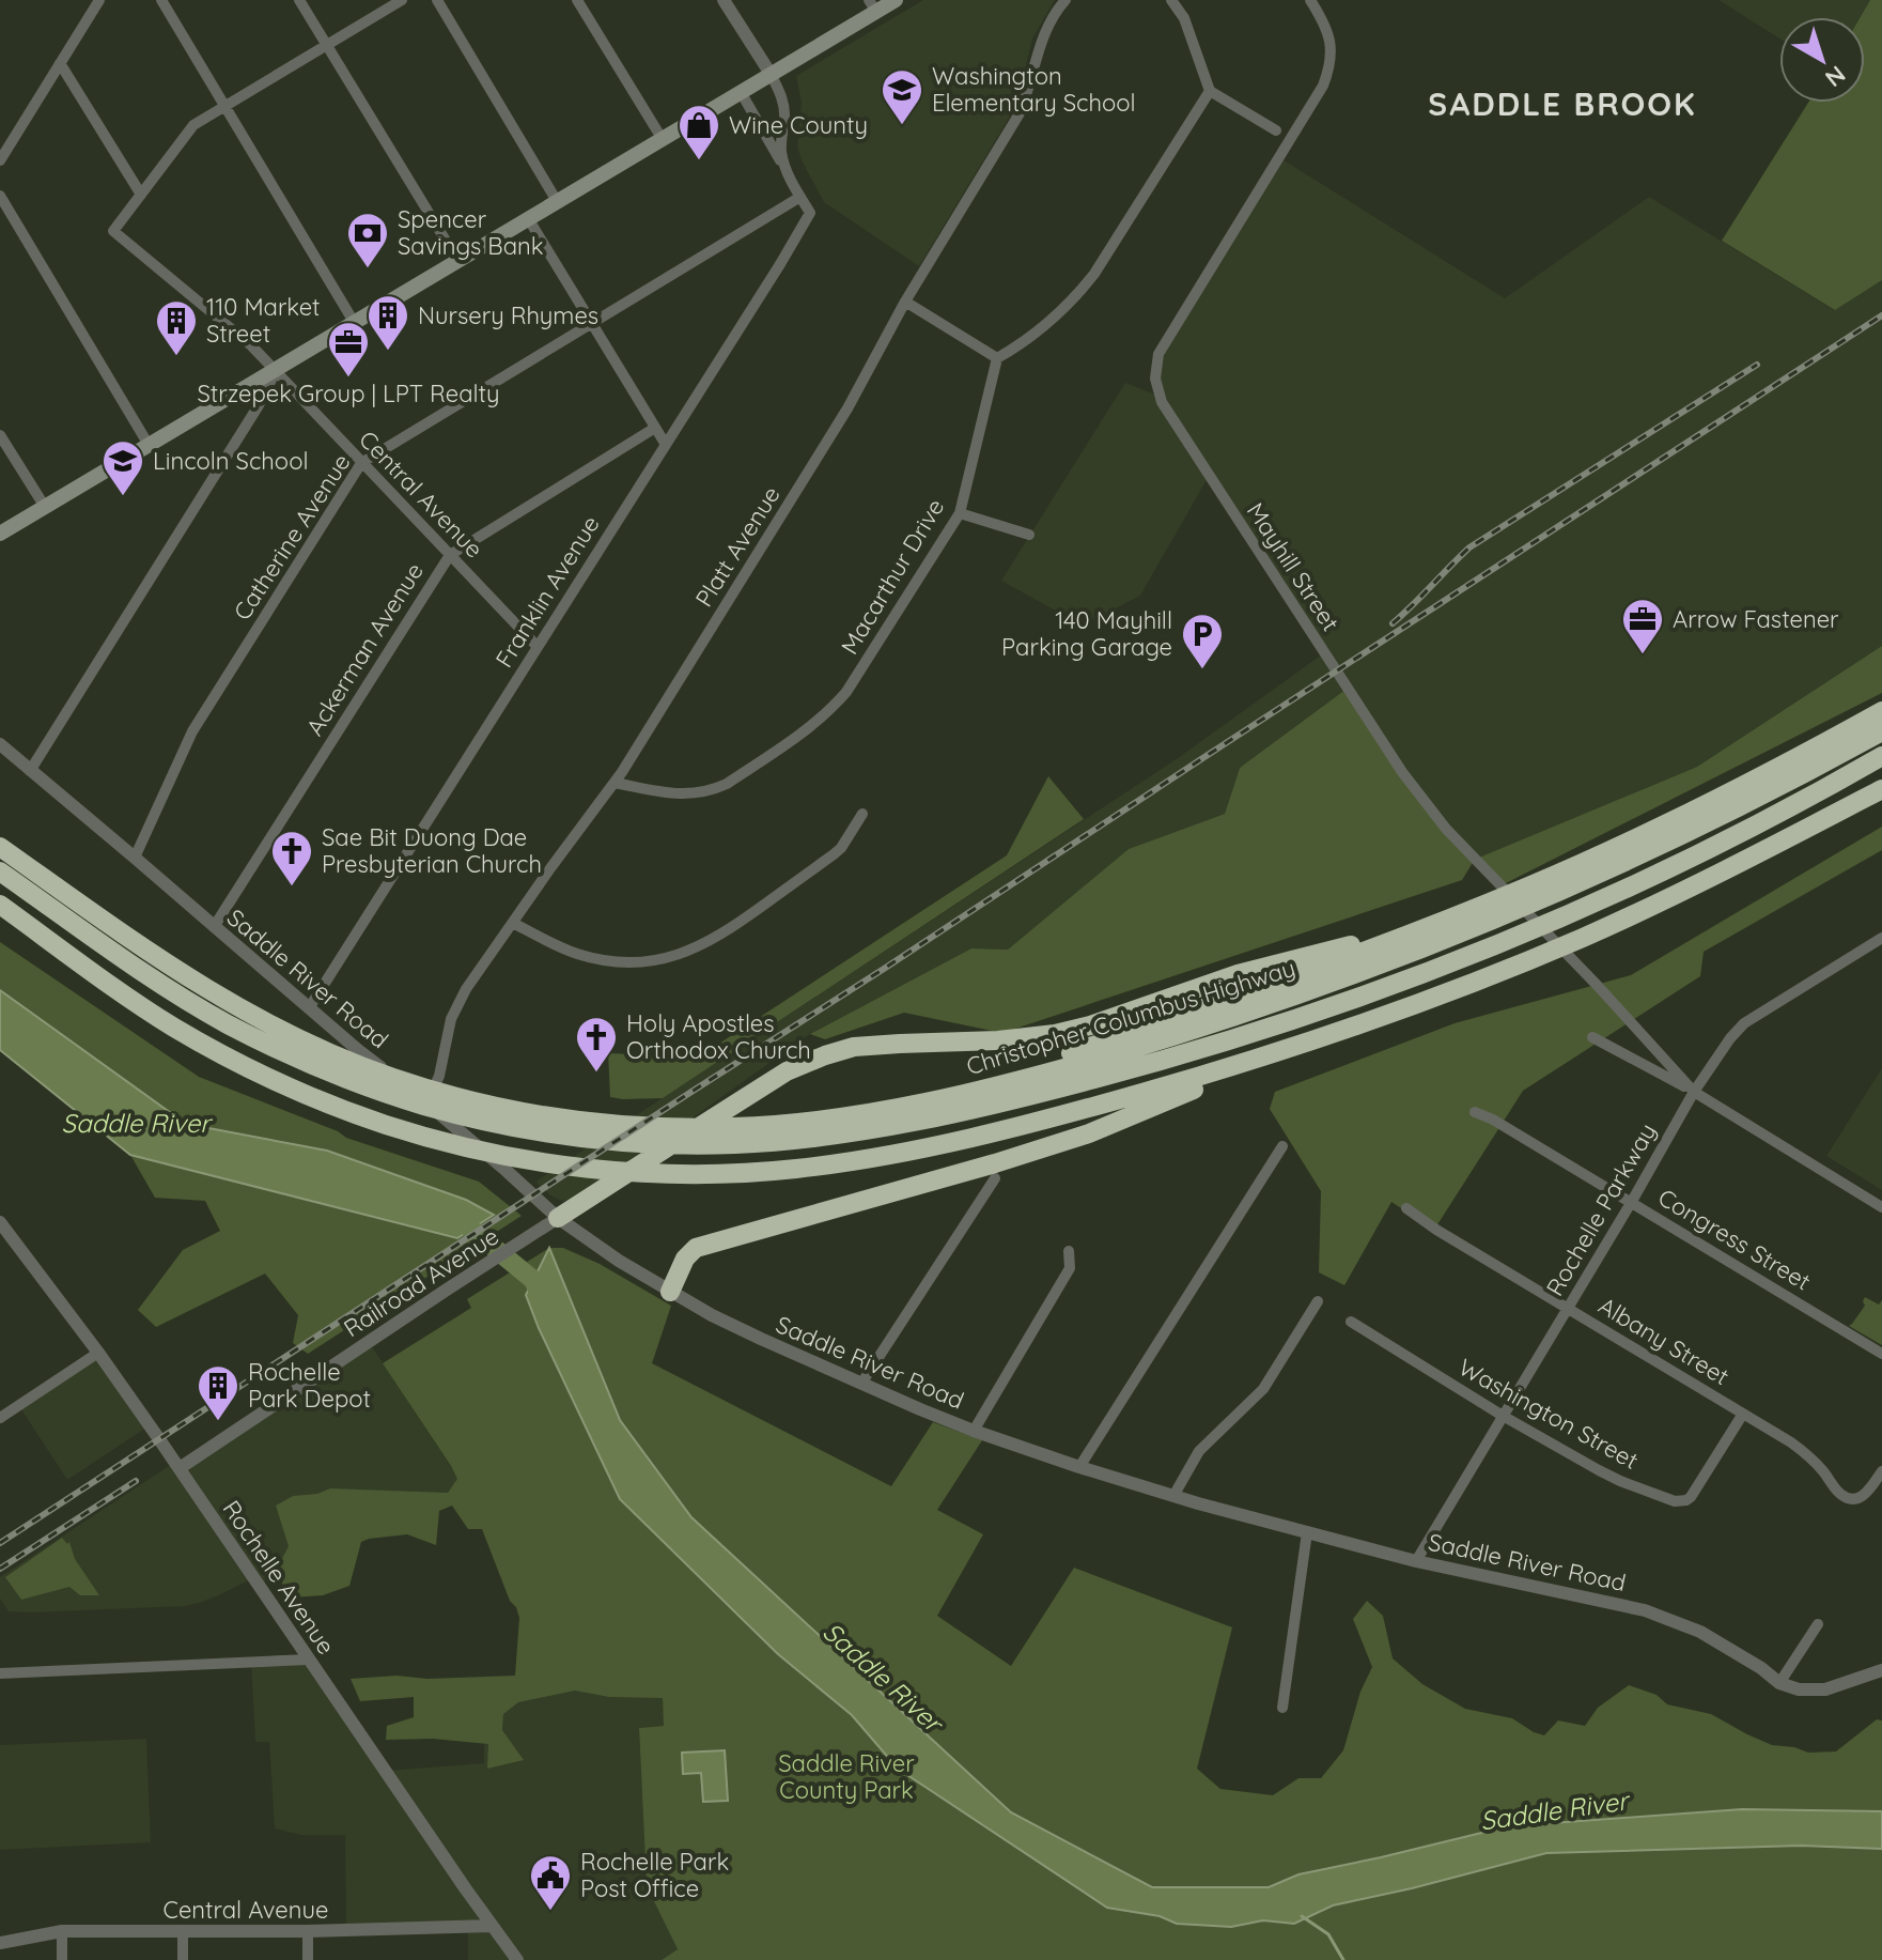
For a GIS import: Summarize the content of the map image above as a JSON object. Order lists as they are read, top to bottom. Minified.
{"streets":{"highway":["Christopher Columbus Highway"],"street":["Central Avenue","Catherine Avenue","Platt Avenue","Mayhill Street","Macarthur Drive","Franklin Avenue","Ackerman Avenue","Saddle River Road","Rochelle Parkway","Congress Street","Railroad Avenue","Albany Street","Washington Street","Rochelle Avenue"]},"crossings":[["Central Avenue","Catherine Avenue"],["Central Avenue","Franklin Avenue"],["Central Avenue","Ackerman Avenue"],["Central Avenue","Rochelle Avenue"],["Catherine Avenue","Franklin Avenue"],["Catherine Avenue","Saddle River Road"],["Platt Avenue","Macarthur Drive"],["Platt Avenue","Saddle River Road"],["Mayhill Street","Rochelle Parkway"],["Franklin Avenue","Saddle River Road"],["Ackerman Avenue","Saddle River Road"],["Saddle River Road","Rochelle Parkway"],["Saddle River Road","Railroad Avenue"],["Rochelle Parkway","Congress Street"],["Rochelle Parkway","Albany Street"],["Rochelle Parkway","Washington Street"],["Railroad Avenue","Rochelle Avenue"],["Albany Street","Washington Street"]],"districts":["SADDLE BROOK"],"water":["Saddle River"],"parks":["Saddle River County Park"],"places":{"school or university":["Washington Elementary School","Lincoln School"],"shop":["Wine County"],"bank":["Spencer Savings Bank"],"building":["Nursery Rhymes","110 Market Street","Rochelle Park Depot"],"office":["Strzepek Group | LPT Realty","Arrow Fastener"],"parking":["140 Mayhill Parking Garage"],"church":["Sae Bit Duong Dae Presbyterian Church","Holy Apostles Orthodox Church"],"public building":["Rochelle Park Post Office"]},"north":"bottom right"}
